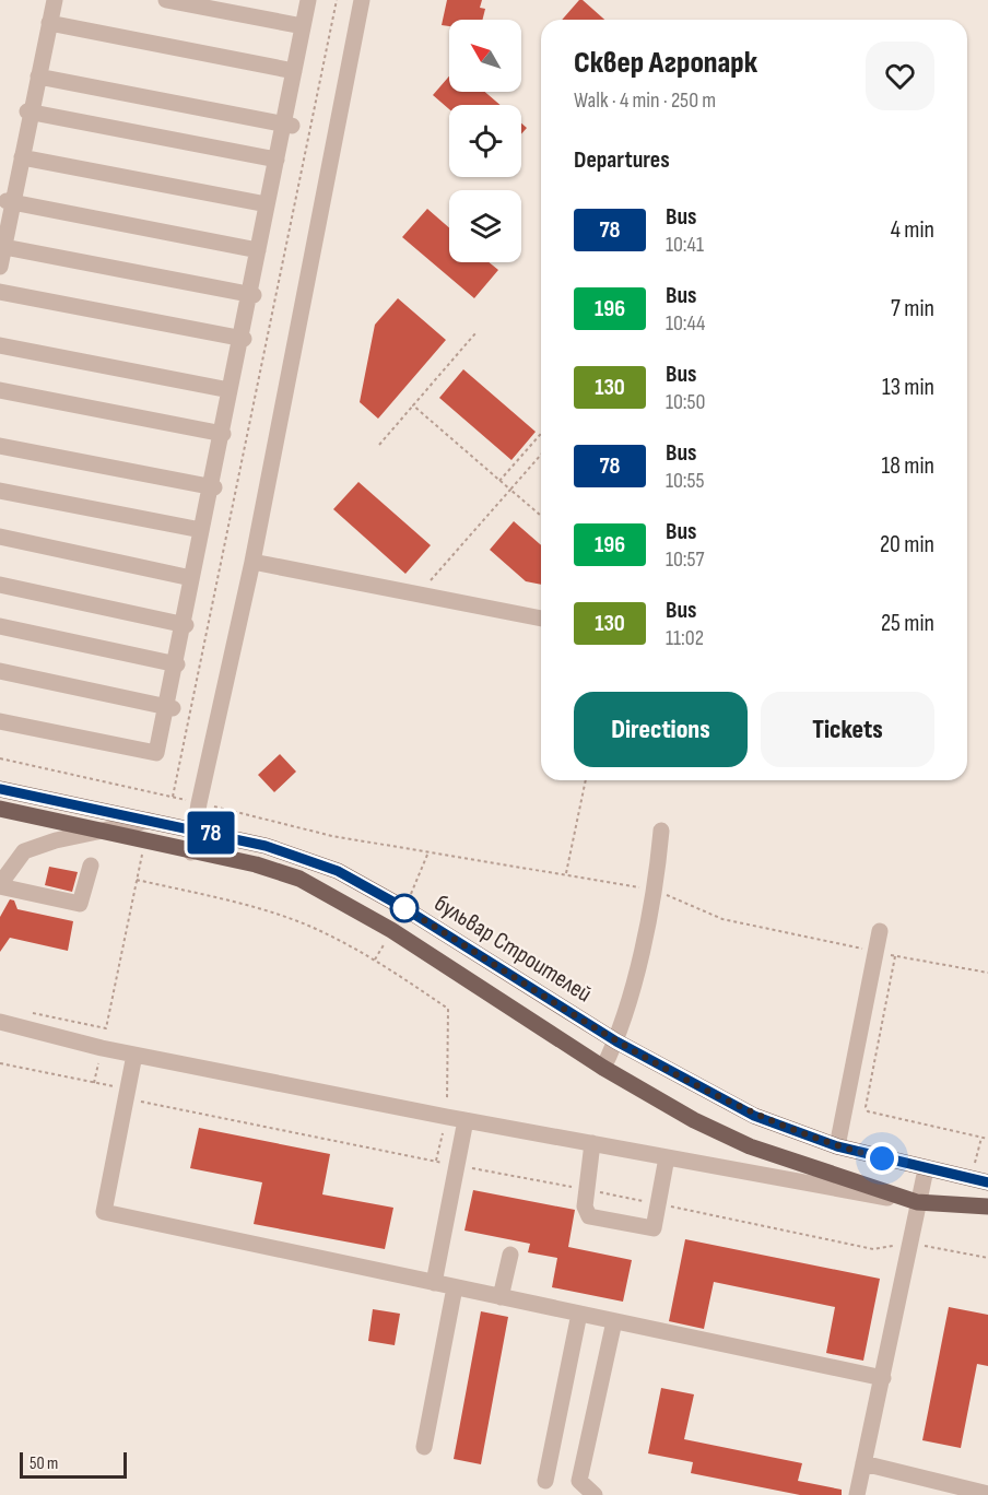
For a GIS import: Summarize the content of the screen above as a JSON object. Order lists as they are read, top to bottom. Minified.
{"streets":{"main road":["бульвар Строителей"]},"lines":["bus line 78"],"scale_bar":"50 m","north":"top left","page":{"on_map":"78","heading":[["Сквер Агропарк","Walk · 4 min · 250 m"],"Departures"],"list":[{"mark":"78","name":"Bus","note":"10:41","value":"4 min"},{"mark":"196","name":"Bus","note":"10:44","value":"7 min"},{"mark":"130","name":"Bus","note":"10:50","value":"13 min"},{"mark":"78","name":"Bus","note":"10:55","value":"18 min"},{"mark":"196","name":"Bus","note":"10:57","value":"20 min"},{"mark":"130","name":"Bus","note":"11:02","value":"25 min"}],"buttons":["Directions","Tickets"],"scale":"50 m"}}
